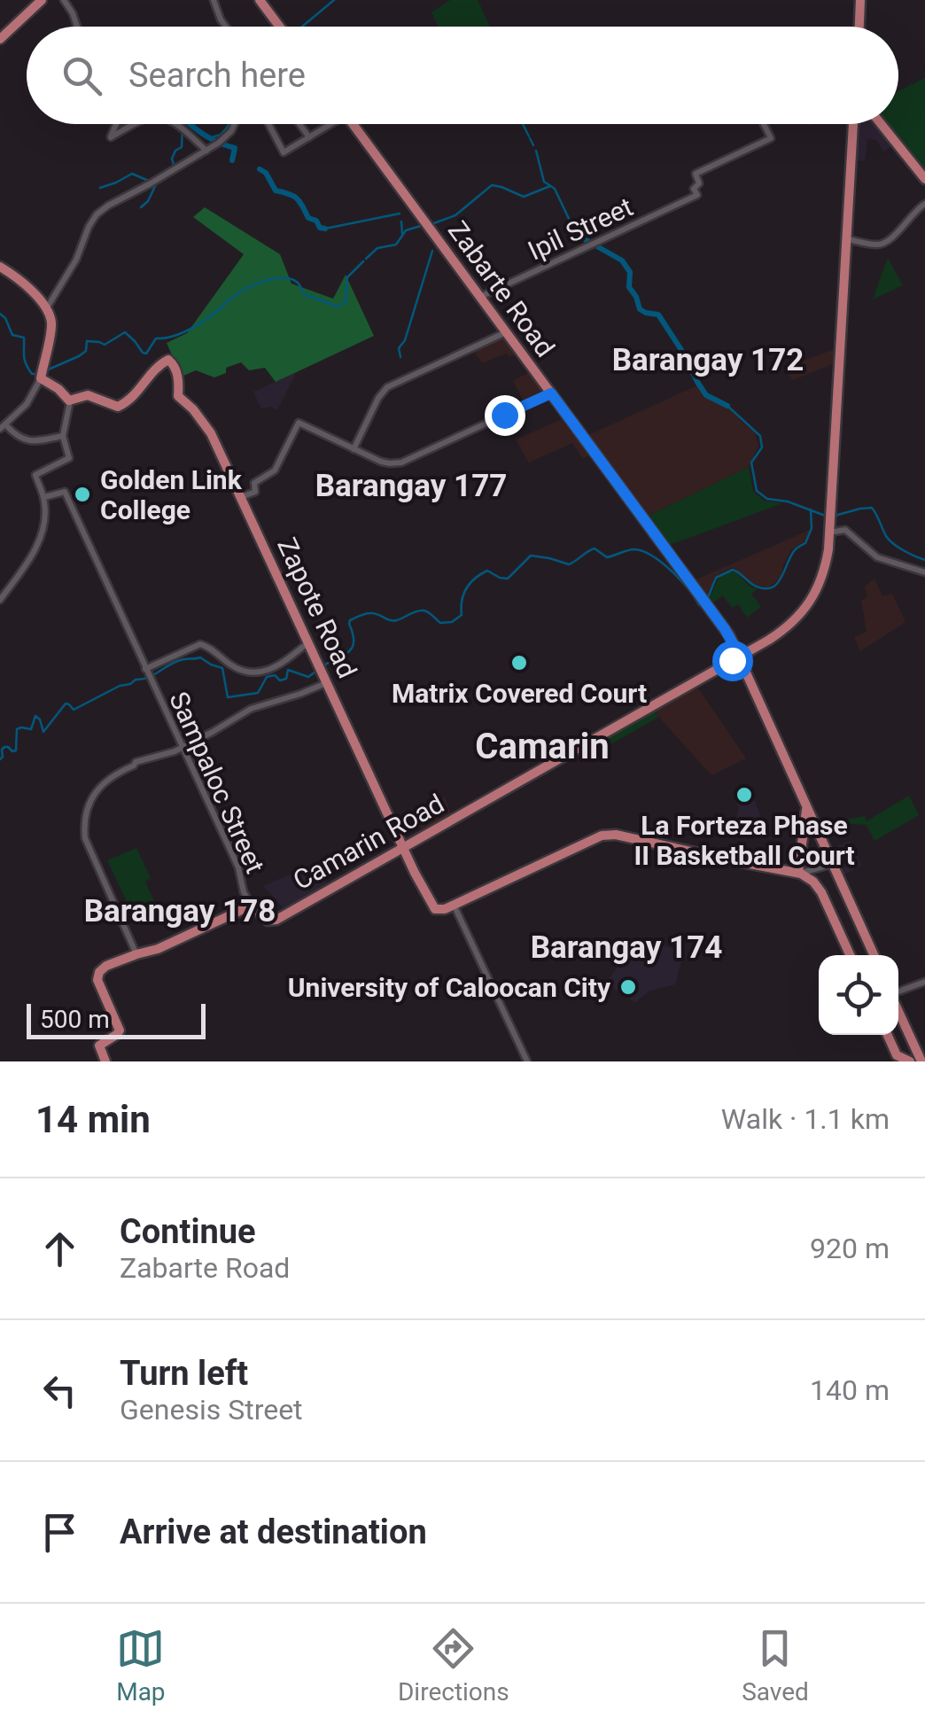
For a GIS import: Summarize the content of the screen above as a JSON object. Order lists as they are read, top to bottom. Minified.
{"streets":{"main road":["Zabarte Road","Zapote Road","Camarin Road"],"street":["Ipil Street","Sampaloc Street"]},"crossings":[["Ipil Street","Zabarte Road"],["Zabarte Road","Camarin Road"],["Zapote Road","Camarin Road"],["Sampaloc Street","Camarin Road"]],"districts":["Barangay 172","Barangay 177","Camarin","Barangay 178","Barangay 174"],"places":["Golden Link College","Matrix Covered Court","La Forteza Phase II Basketball Court","University of Caloocan City"],"scale_bar":"500 m","page":{"search":"Search here","scale":"500 m","heading":["14 min","Walk · 1.1 km"],"list":[["Continue","Zabarte Road","920 m"],["Turn left","Genesis Street","140 m"],"Arrive at destination"],"nav":["Map","Directions","Saved"]}}
